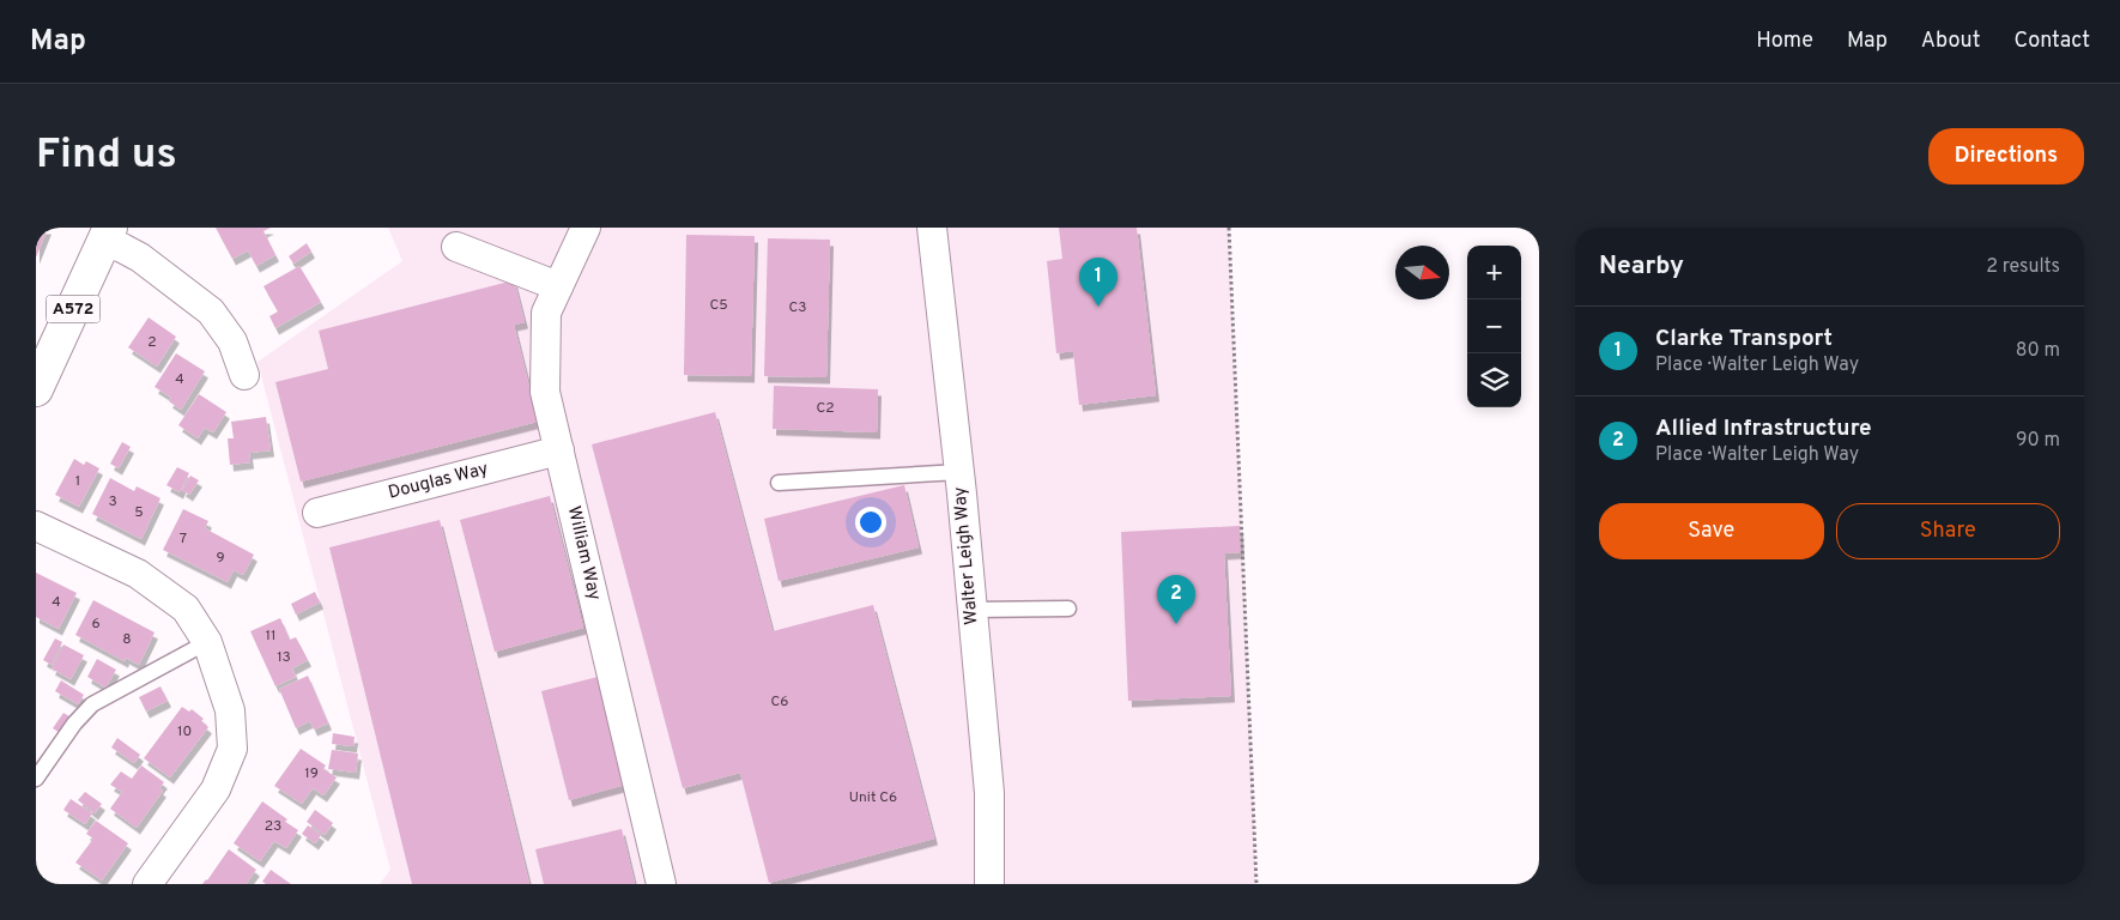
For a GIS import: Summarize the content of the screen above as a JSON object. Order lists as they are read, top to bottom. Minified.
{"streets":{"main road":["A572"],"street":["Douglas Way","William Way","Walter Leigh Way"]},"crossings":[["Douglas Way","William Way"]],"house_numbers":["C5","C3","2","4","C2","1","3","5","7","9","4","6","11","8","13","C6","10","19","Unit C6","23"],"north":"right","page":{"header":"Map","nav":["Home","Map","About","Contact"],"buttons":["Directions",["Save","Share"]],"title":"Find us","heading":["Nearby","2 results"],"map_buttons":["+","−"],"pins":["1","2"],"list":[{"mark":"1","name":"Clarke Transport","note":"Place · Walter Leigh Way","value":"80 m"},{"mark":"2","name":"Allied Infrastructure","note":"Place · Walter Leigh Way","value":"90 m"}]}}
